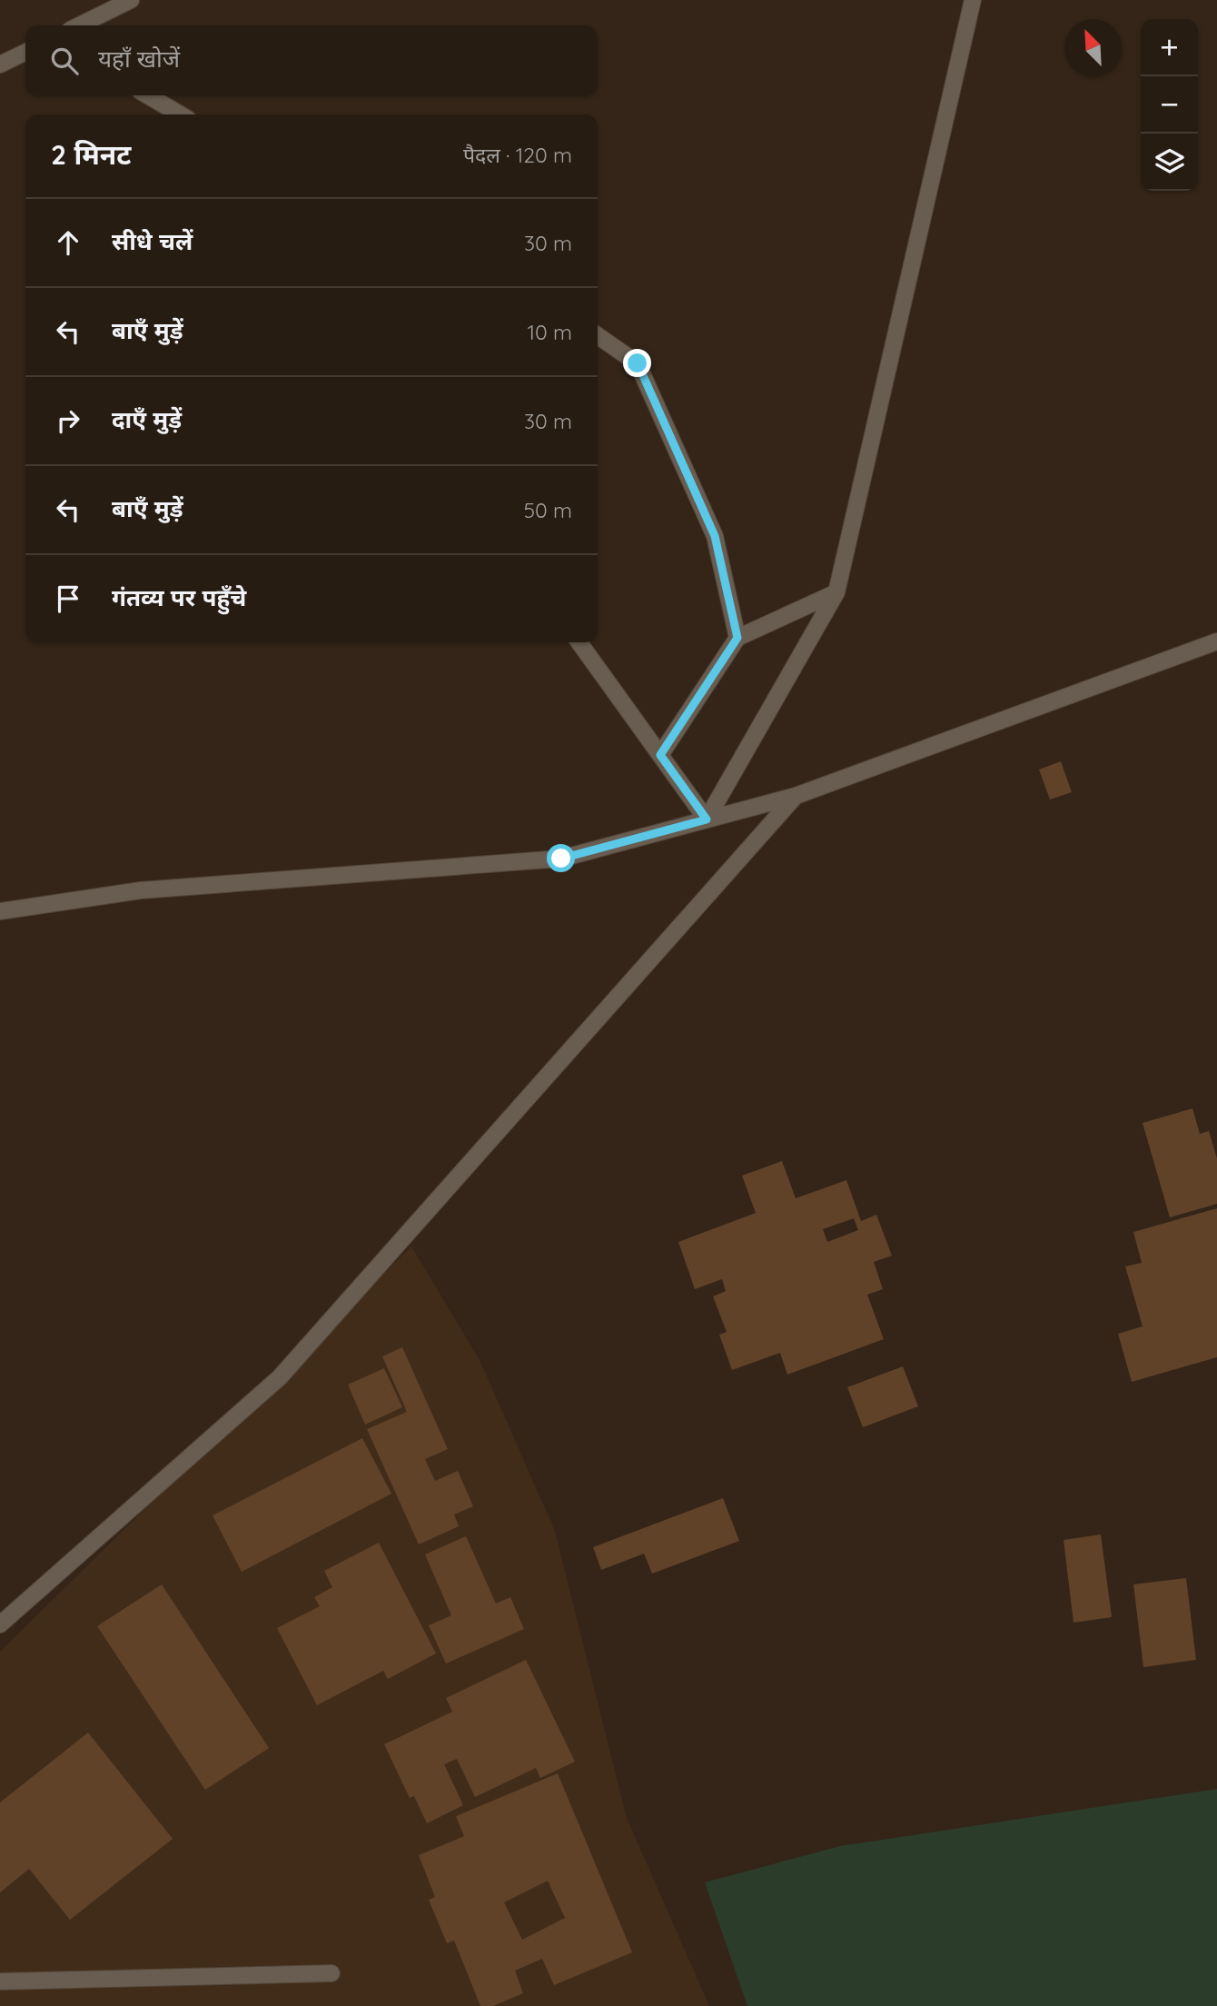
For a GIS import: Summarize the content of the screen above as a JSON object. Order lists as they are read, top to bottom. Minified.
{"north":"top left","page":{"map_buttons":["+","−"],"search":"यहाँ खोजें","heading":["2 मिनट","पैदल · 120 m"],"list":[["सीधे चलें","30 m"],["बाएँ मुड़ें","10 m"],["दाएँ मुड़ें","30 m"],["बाएँ मुड़ें","50 m"],"गंतव्य पर पहुँचे"]}}
